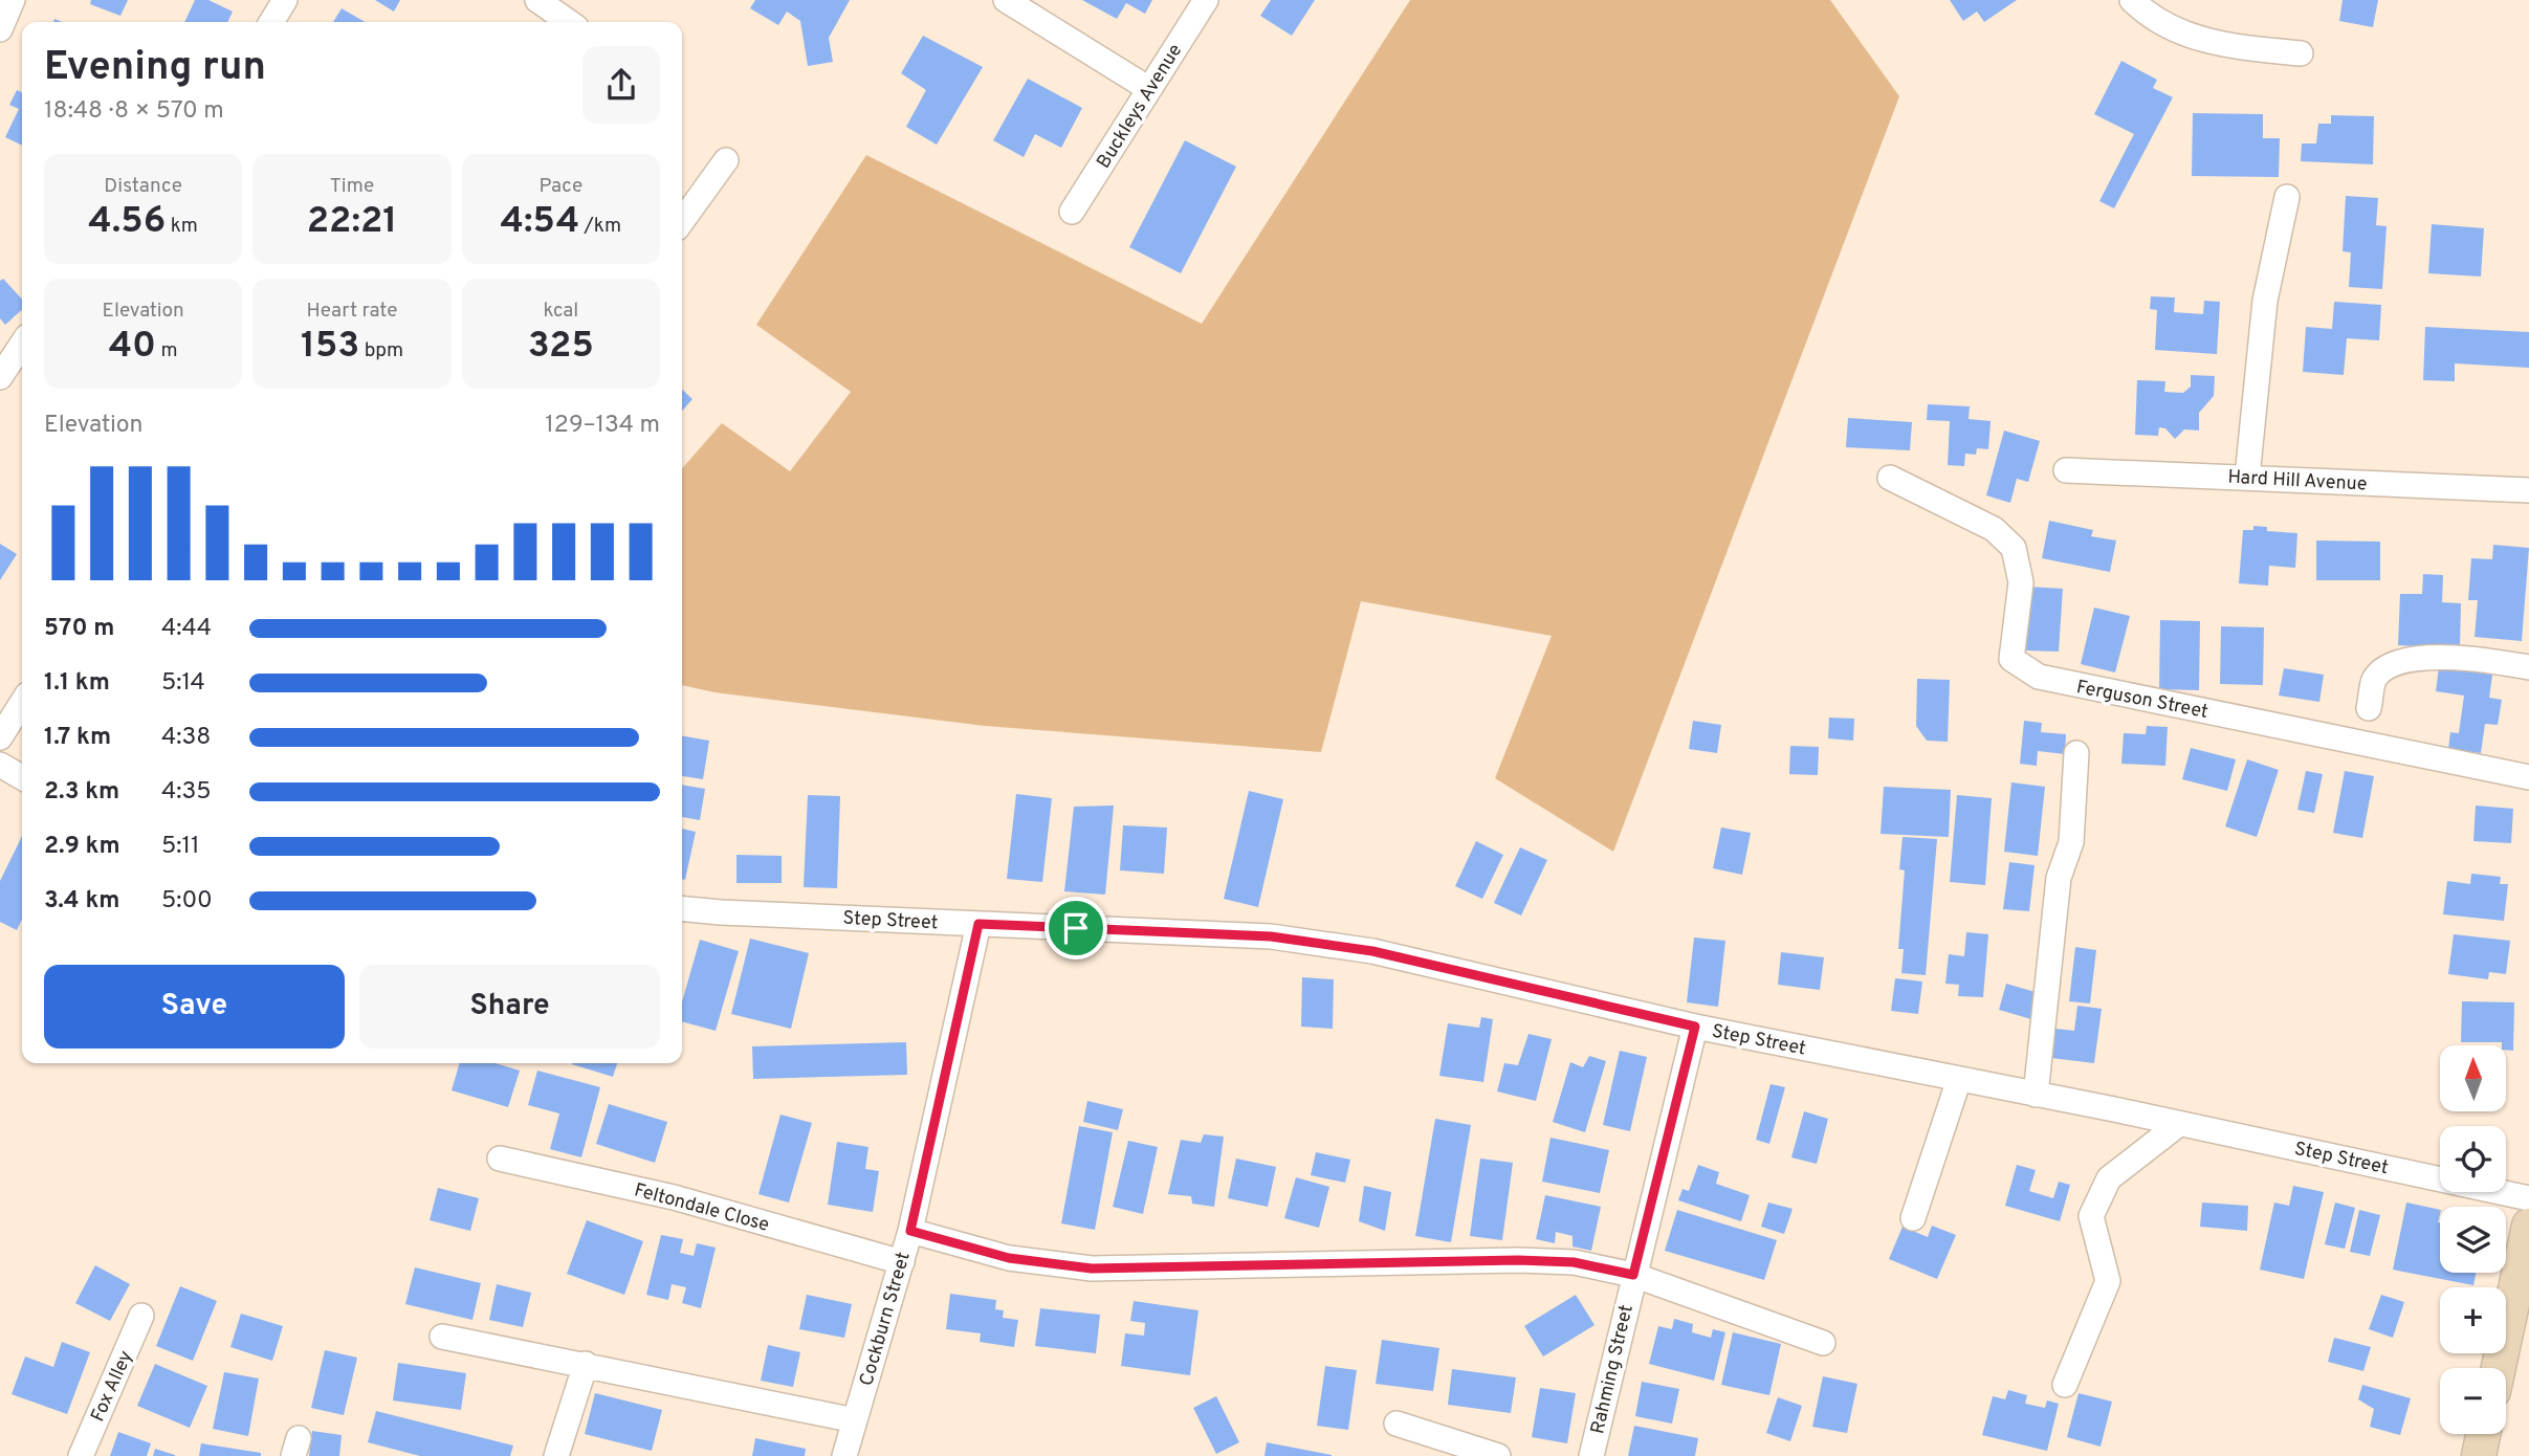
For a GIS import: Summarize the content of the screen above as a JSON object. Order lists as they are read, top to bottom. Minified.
{"streets":{"street":["Buckleys Avenue","Hard Hill Avenue","Ferguson Street","Step Street","Feltondale Close","Cockburn Street","Rahming Street","Fox Alley"]},"crossings":[["Step Street","Cockburn Street"],["Step Street","Rahming Street"],["Feltondale Close","Cockburn Street"]],"north":"top","page":{"heading":["Evening run","18:48 · 8 × 570 m"],"stats":[["Distance","4.56 km"],["Time","22:21"],["Pace","4:54 /km"],["Elevation","40 m"],["Heart rate","153 bpm"],["kcal","325"]],"chart":["Elevation","129–134 m"],"list":[{"name":"570 m","note":"4:44"},{"name":"1.1 km","note":"5:14"},{"name":"1.7 km","note":"4:38"},{"name":"2.3 km","note":"4:35"},{"name":"2.9 km","note":"5:11"},{"name":"3.4 km","note":"5:00"}],"buttons":["Save","Share"],"map_buttons":["+","−"]}}
